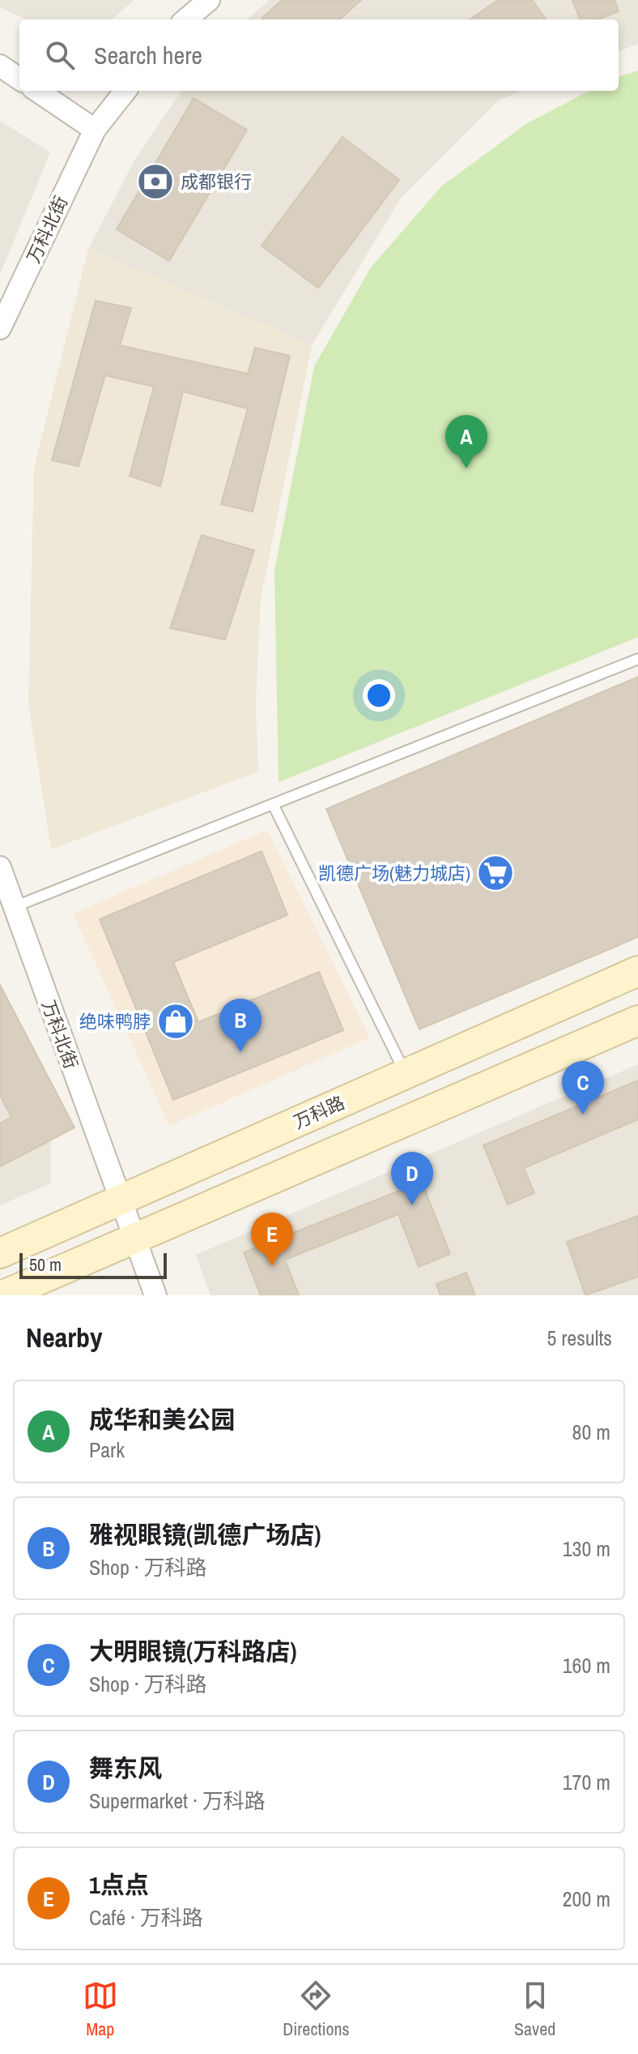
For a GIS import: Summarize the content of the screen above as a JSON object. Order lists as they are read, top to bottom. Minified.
{"streets":{"main road":["万科路"],"street":["万科北街"]},"crossings":[["万科北街","万科路"]],"places":{"bank":["成都银行"],"supermarket":["凯德广场(魅力城店)"],"shop":["绝味鸭脖"]},"scale_bar":"50 m","page":{"search":"Search here","pins":["A","B","C","D","E"],"scale":"50 m","heading":["Nearby","5 results"],"list":[{"mark":"A","name":"成华和美公园","note":"Park","value":"80 m"},{"mark":"B","name":"雅视眼镜(凯德广场店)","note":"Shop · 万科路","value":"130 m"},{"mark":"C","name":"大明眼镜(万科路店)","note":"Shop · 万科路","value":"160 m"},{"mark":"D","name":"舞东风","note":"Supermarket · 万科路","value":"170 m"},{"mark":"E","name":"1点点","note":"Café · 万科路","value":"200 m"}],"nav":["Map","Directions","Saved"]}}
